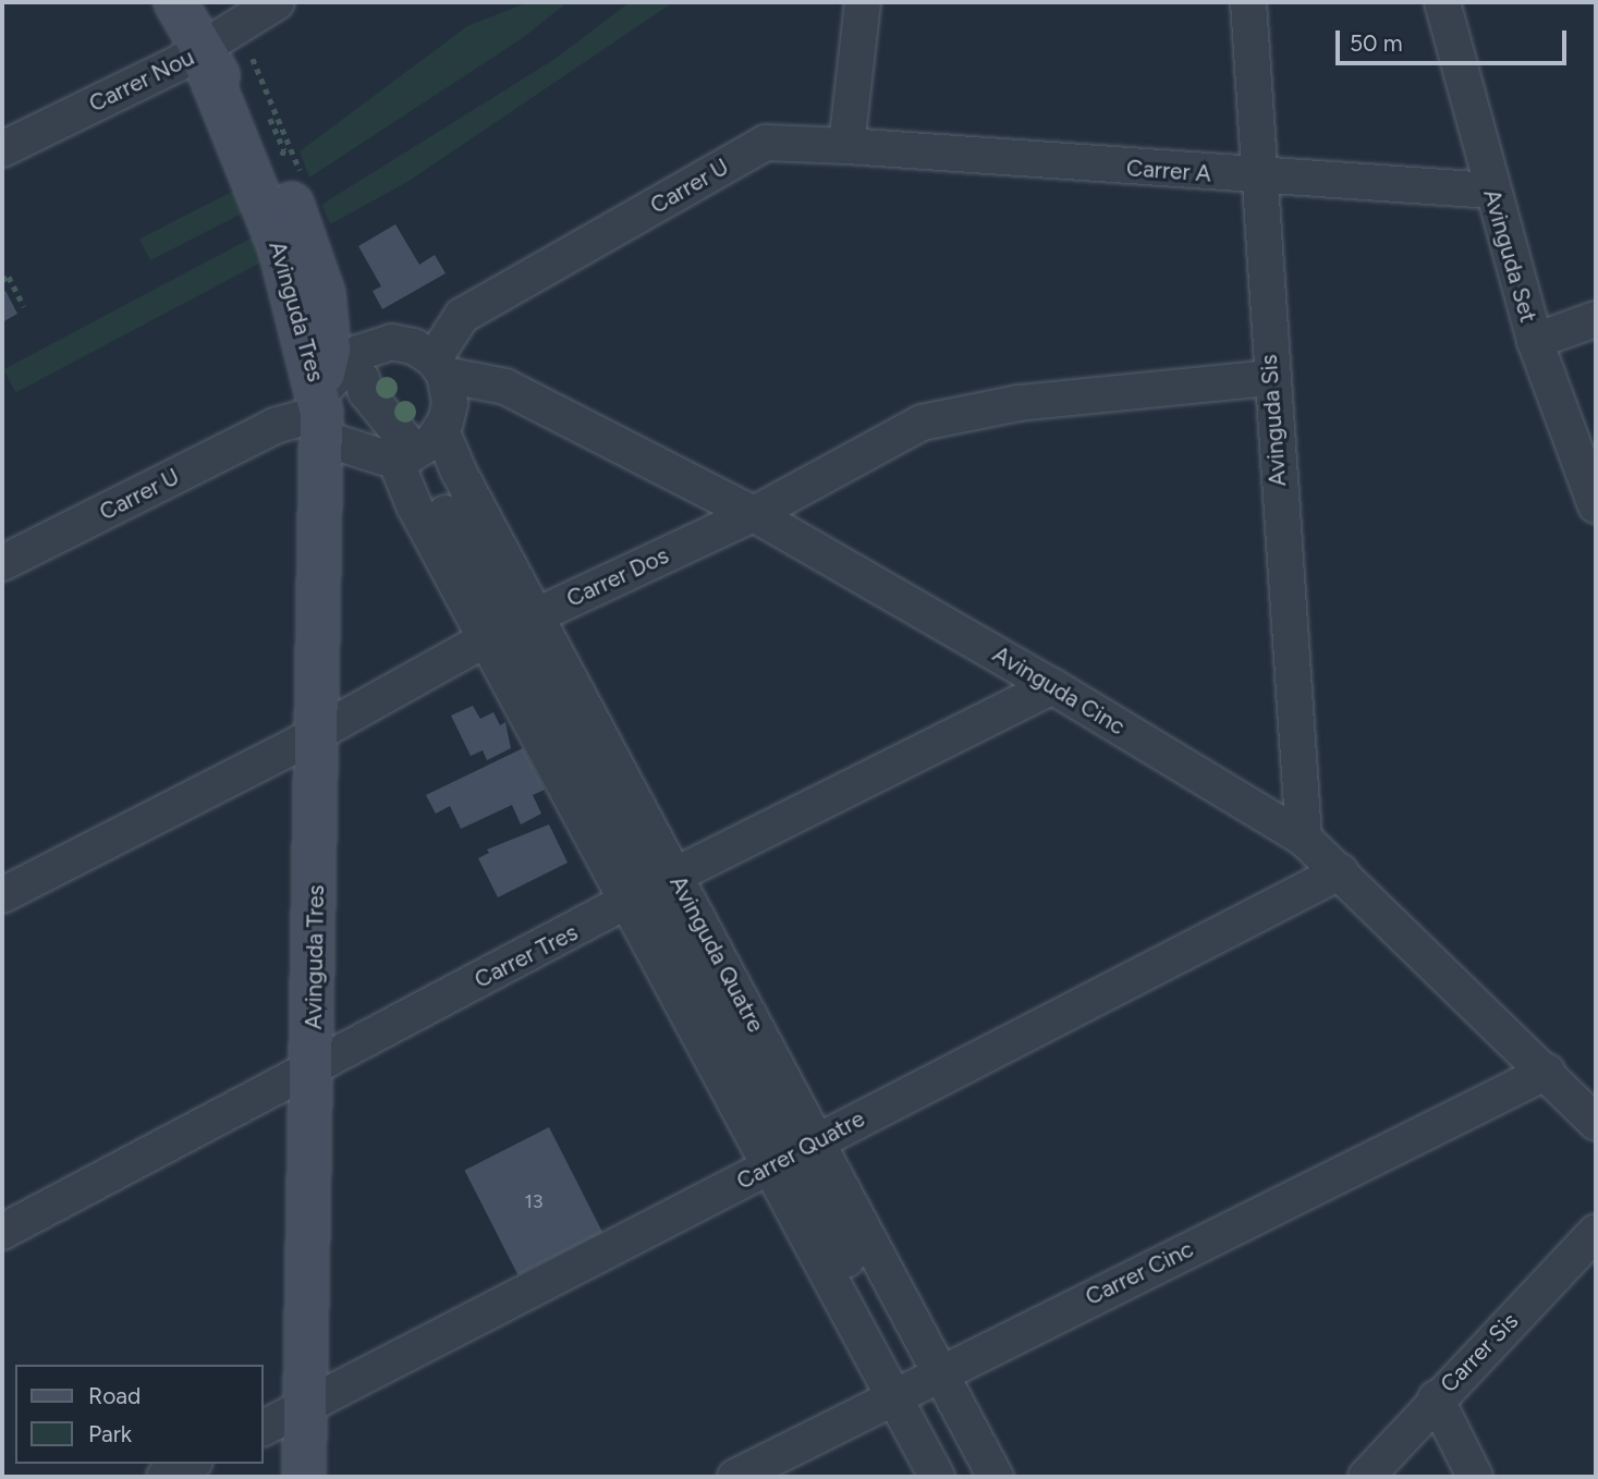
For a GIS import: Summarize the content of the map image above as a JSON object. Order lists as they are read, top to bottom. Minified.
{"streets":{"main road":["Avinguda Tres"],"street":["Carrer Nou","Carrer A","Carrer U","Avinguda Set","Avinguda Sis","Carrer Dos","Avinguda Cinc","Avinguda Quatre","Carrer Tres","Carrer Quatre","Carrer Cinc","Carrer Sis"]},"crossings":[["Carrer Nou","Avinguda Tres"],["Carrer A","Carrer U"],["Carrer A","Avinguda Set"],["Carrer A","Avinguda Sis"],["Carrer U","Avinguda Tres"],["Carrer U","Avinguda Cinc"],["Carrer U","Avinguda Quatre"],["Avinguda Tres","Carrer Dos"],["Avinguda Tres","Avinguda Cinc"],["Avinguda Tres","Avinguda Quatre"],["Avinguda Tres","Carrer Tres"],["Avinguda Tres","Carrer Quatre"],["Avinguda Sis","Carrer Dos"],["Avinguda Sis","Avinguda Cinc"],["Carrer Dos","Avinguda Cinc"],["Carrer Dos","Avinguda Quatre"],["Avinguda Cinc","Avinguda Quatre"],["Avinguda Cinc","Carrer Tres"],["Avinguda Cinc","Carrer Quatre"],["Avinguda Cinc","Carrer Cinc"],["Avinguda Quatre","Carrer Tres"],["Avinguda Quatre","Carrer Quatre"],["Avinguda Quatre","Carrer Cinc"]],"house_numbers":["13"],"legend":["Road","Park"],"scale_bar":"50 m"}
